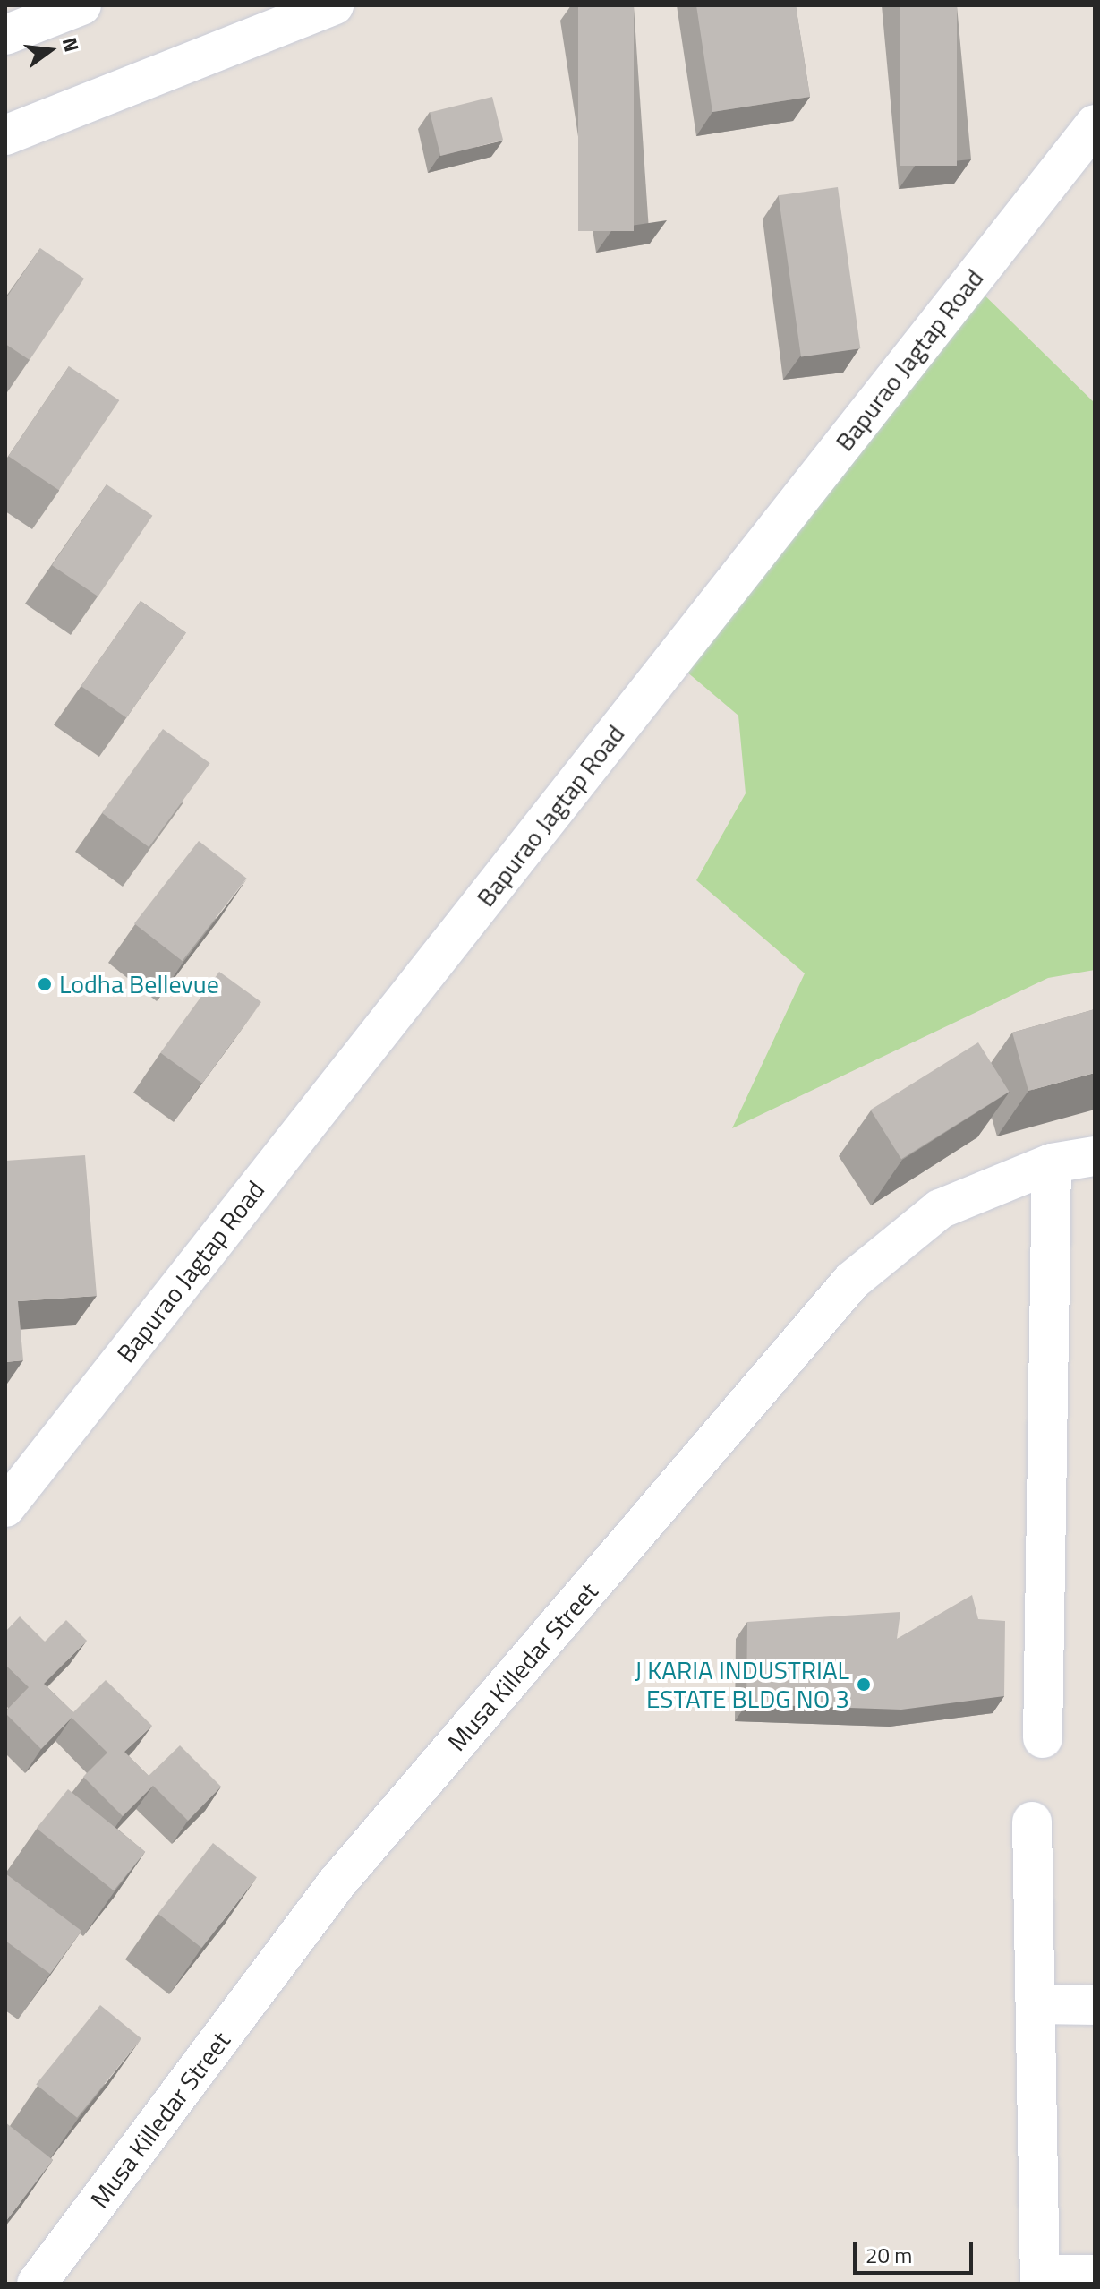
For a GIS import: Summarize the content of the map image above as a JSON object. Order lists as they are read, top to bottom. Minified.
{"streets":{"street":["Bapurao Jagtap Road","Musa Killedar Street"]},"places":["Lodha Bellevue","J KARIA INDUSTRIAL ESTATE BLDG NO 3"],"scale_bar":"20 m","north":"right"}
